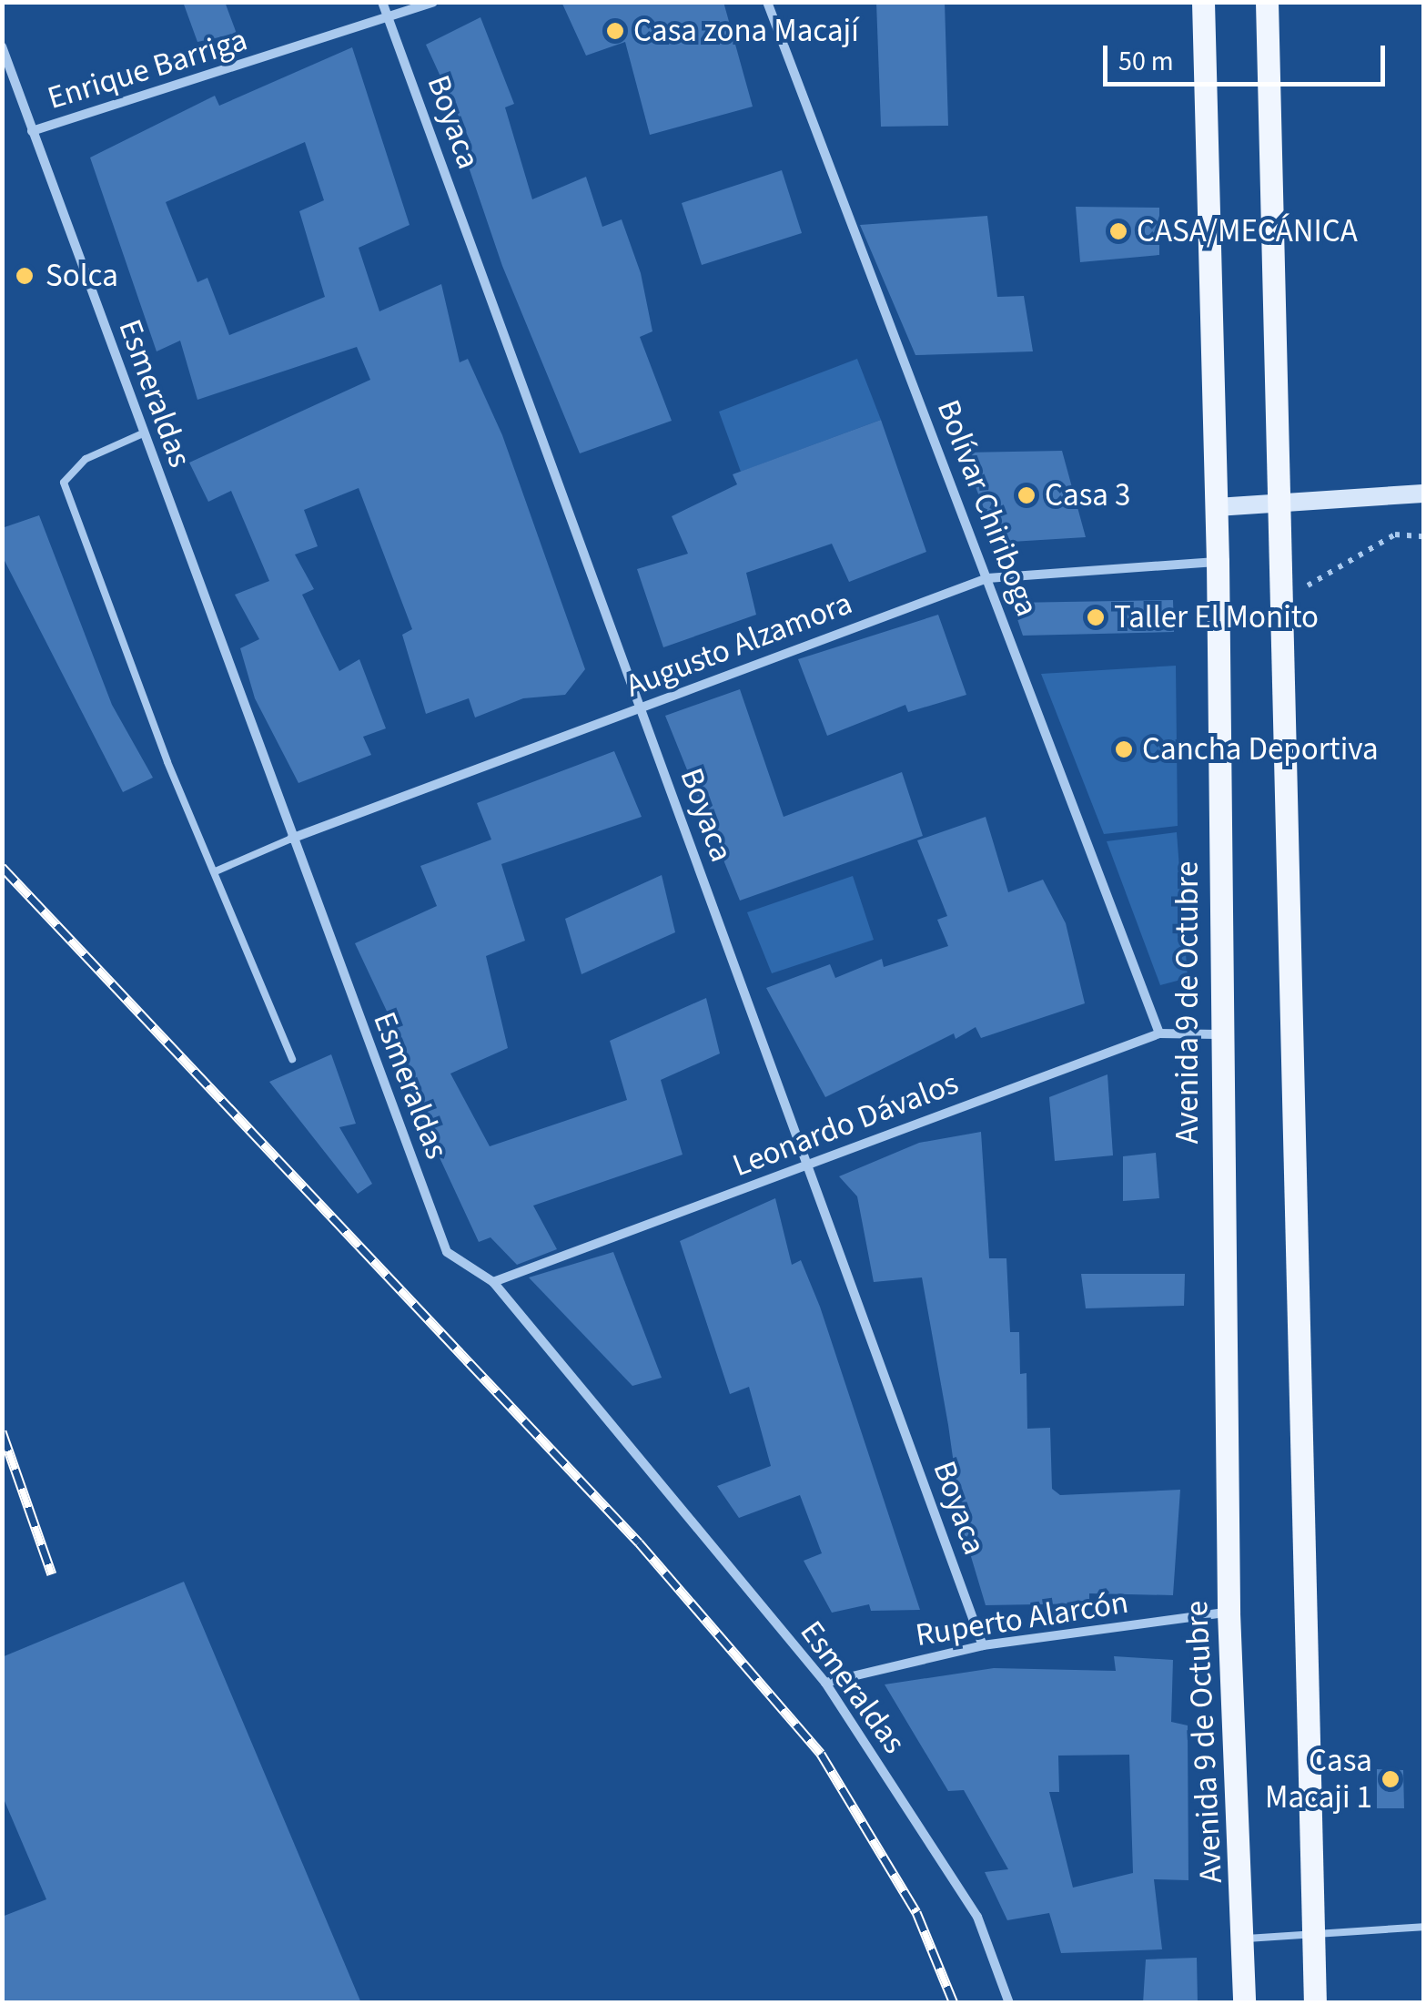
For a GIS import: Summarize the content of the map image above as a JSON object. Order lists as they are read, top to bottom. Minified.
{"streets":{"main road":["Avenida 9 de Octubre"],"street":["Enrique Barriga","Boyaca","Esmeraldas","Bolívar Chiriboga","Augusto Alzamora","Leonardo Dávalos","Ruperto Alarcón"]},"crossings":[["Enrique Barriga","Boyaca"],["Enrique Barriga","Esmeraldas"],["Boyaca","Augusto Alzamora"],["Boyaca","Leonardo Dávalos"],["Boyaca","Ruperto Alarcón"],["Esmeraldas","Augusto Alzamora"],["Esmeraldas","Leonardo Dávalos"],["Esmeraldas","Ruperto Alarcón"],["Bolívar Chiriboga","Augusto Alzamora"],["Bolívar Chiriboga","Leonardo Dávalos"],["Augusto Alzamora","Avenida 9 de Octubre"],["Avenida 9 de Octubre","Leonardo Dávalos"],["Avenida 9 de Octubre","Ruperto Alarcón"]],"places":["Casa zona Macají","CASA/MECÁNICA","Solca","Casa 3","Taller El Monito","Cancha Deportiva","Casa Macaji 1"],"scale_bar":"50 m"}
